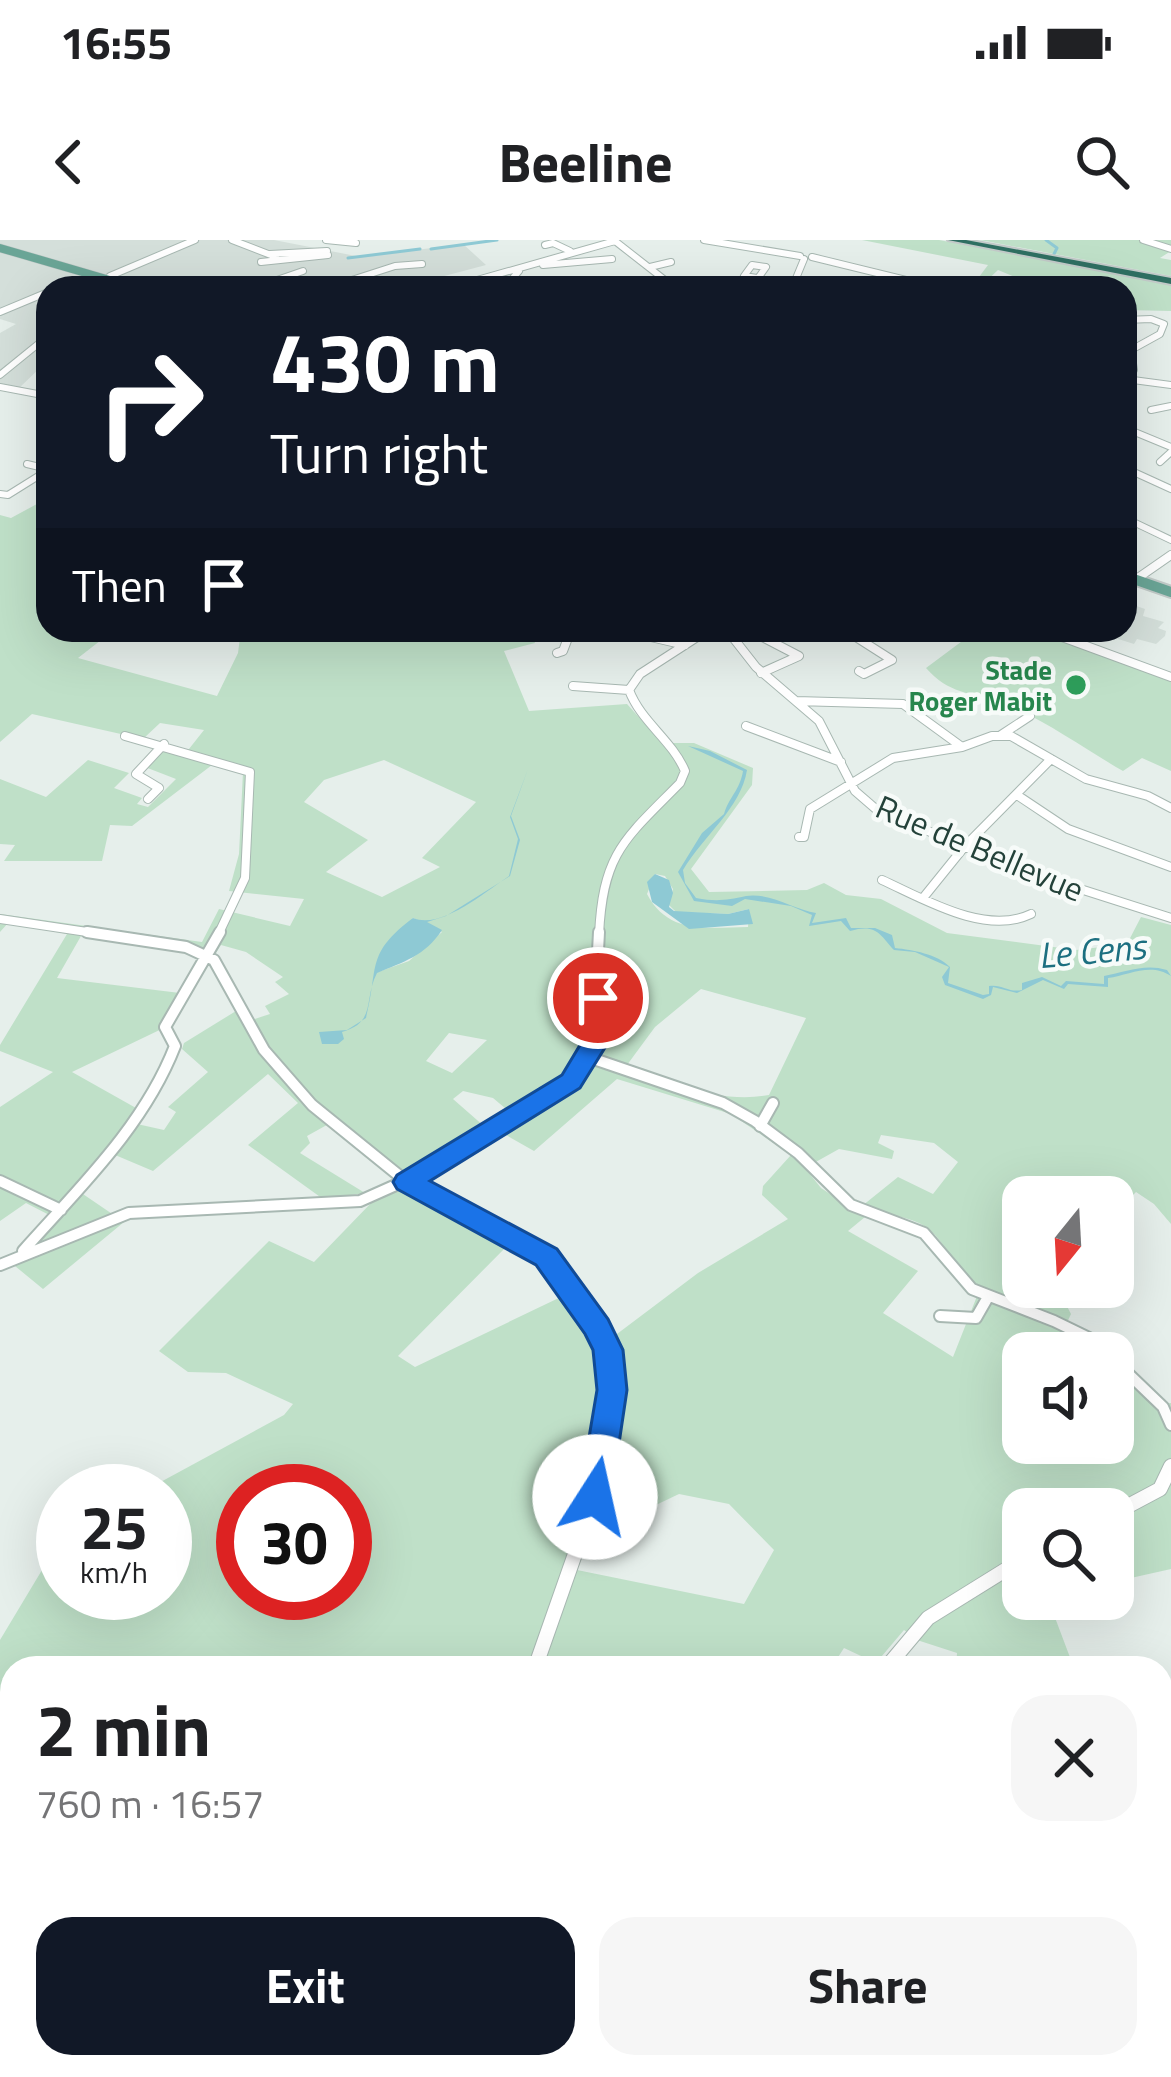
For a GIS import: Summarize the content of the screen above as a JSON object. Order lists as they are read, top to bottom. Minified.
{"streets":{"street":["Rue de Bellevue"]},"water":["Le Cens"],"places":["Stade Roger Mabit"],"north":"bottom","page":{"status":"16:55","header":"Beeline","turn":["430 m","Turn right"],"then":"Then","speed":"25 km/h","limit":"30","heading":["2 min","760 m · 16:57"],"buttons":["Exit","Share"]}}
